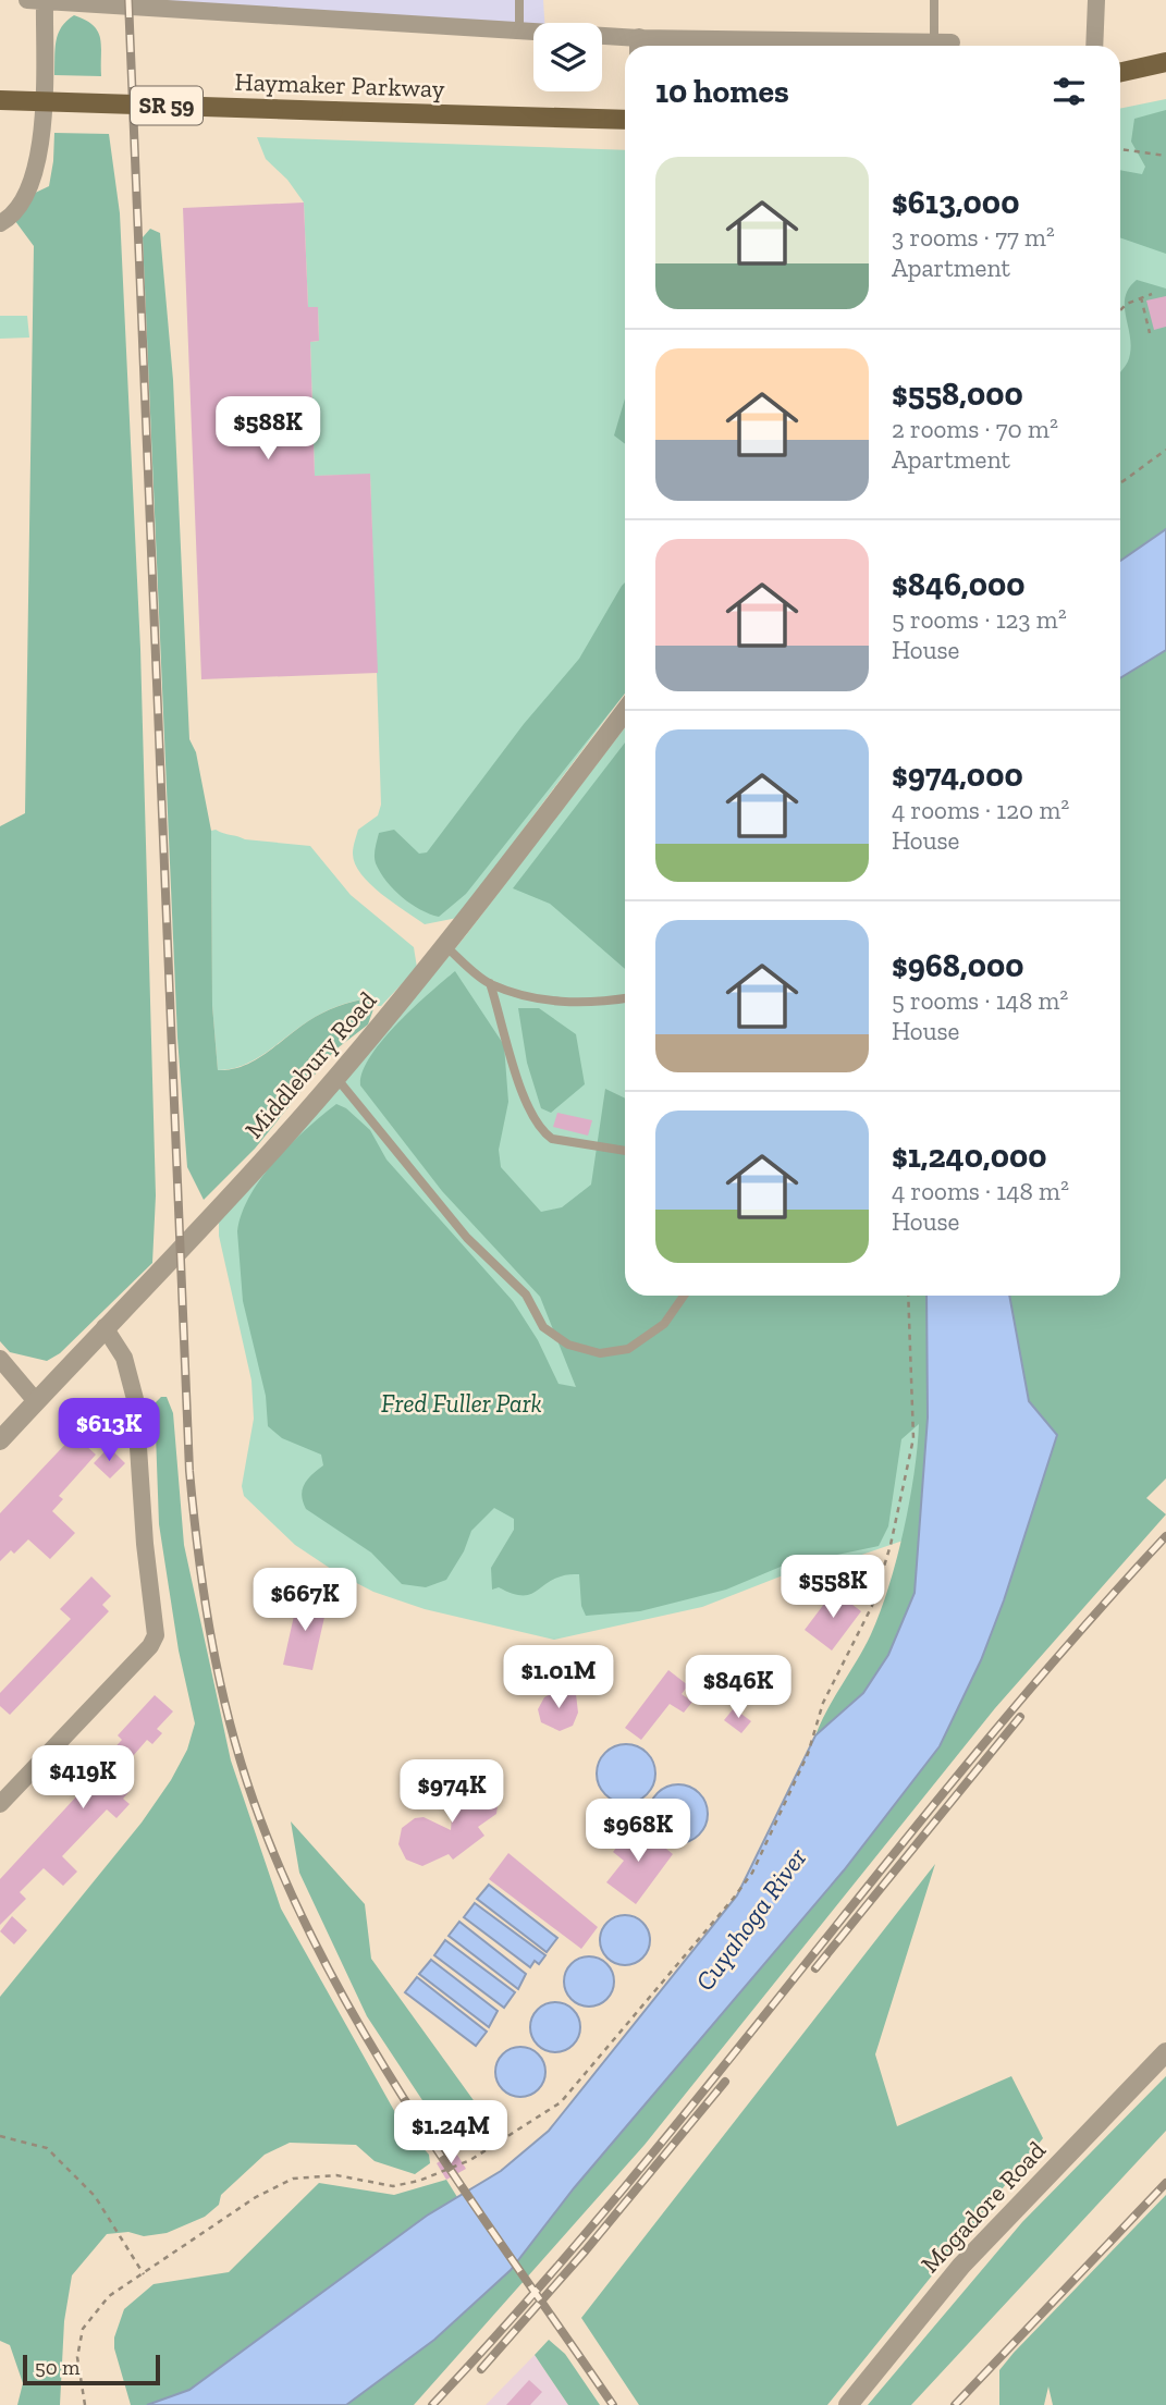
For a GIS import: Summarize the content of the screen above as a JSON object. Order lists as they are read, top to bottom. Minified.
{"streets":{"main road":["Haymaker Parkway","SR 59"],"street":["Middlebury Road","Mogadore Road"]},"water":["Cuyahoga River"],"parks":["Fred Fuller Park"],"scale_bar":"50 m","page":{"heading":"10 homes","list":[{"name":"$613,000","note":"3 rooms · 77 m² · Apartment"},{"name":"$558,000","note":"2 rooms · 70 m² · Apartment"},{"name":"$846,000","note":"5 rooms · 123 m² · House"},{"name":"$974,000","note":"4 rooms · 120 m² · House"},{"name":"$968,000","note":"5 rooms · 148 m² · House"},{"name":"$1,240,000","note":"4 rooms · 148 m² · House"}],"price":["$588K","$613K","$558K","$667K","$1.01M","$846K","$419K","$974K","$968K","$1.24M"],"scale":"50 m"}}
